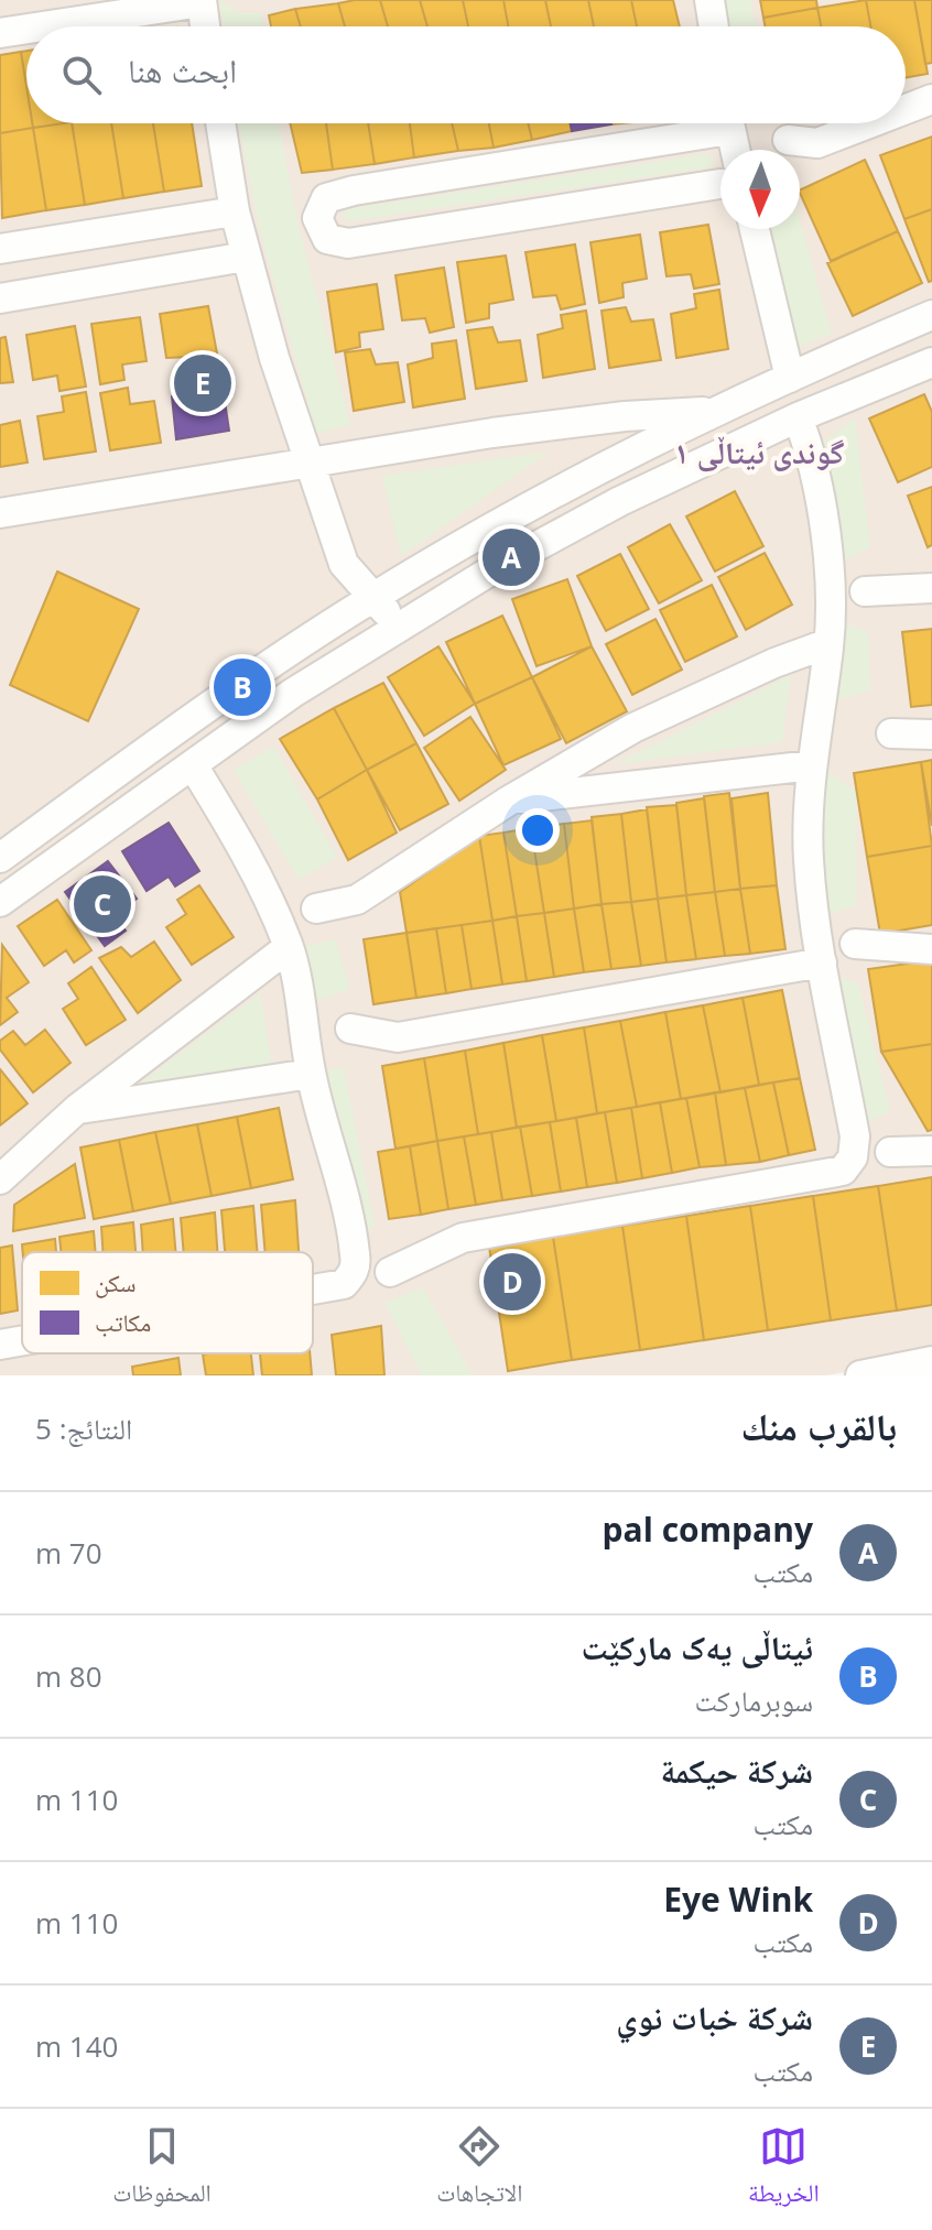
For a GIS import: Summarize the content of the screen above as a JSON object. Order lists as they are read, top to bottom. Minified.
{"districts":["گوندی ئیتاڵی ١"],"legend":["سكن","مكاتب"],"north":"bottom","page":{"search":"ابحث هنا","pins":["E","A","B","C","D"],"heading":["بالقرب منك","النتائج: 5"],"list":[{"mark":"A","name":"pal company","note":"مكتب","value":"70 m"},{"mark":"B","name":"ئیتاڵی یەک مارکێت","note":"سوبرماركت","value":"80 m"},{"mark":"C","name":"شركة حيكمة","note":"مكتب","value":"110 m"},{"mark":"D","name":"Eye Wink","note":"مكتب","value":"110 m"},{"mark":"E","name":"شركة خبات نوي","note":"مكتب","value":"140 m"}],"nav":["الخريطة","الاتجاهات","المحفوظات"]}}
